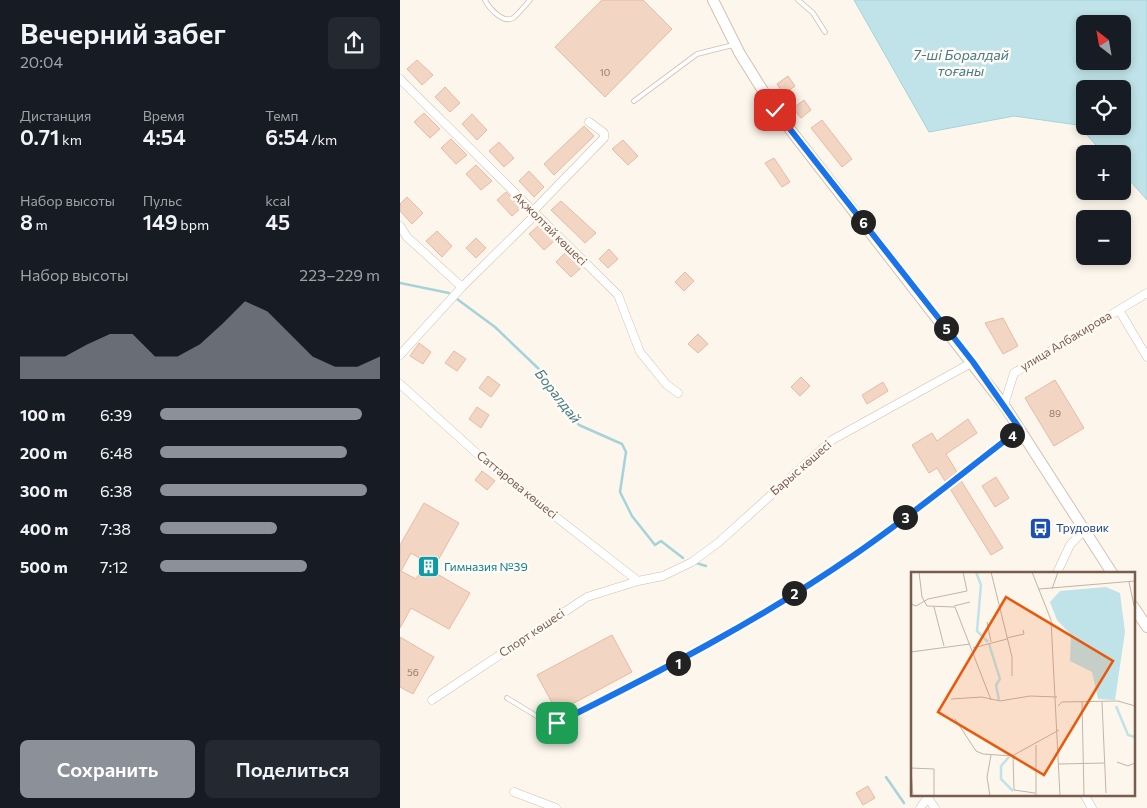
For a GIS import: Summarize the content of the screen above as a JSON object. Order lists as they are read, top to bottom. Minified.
{"streets":{"street":["Ақжолтай көшесі","улица Албакирова","Барыс көшесі","Саттарова көшесі","Спорт көшесі"]},"crossings":[["Барыс көшесі","Саттарова көшесі"],["Барыс көшесі","Спорт көшесі"],["Саттарова көшесі","Спорт көшесі"]],"water":["7-ші Боралдай тоғаны","Боралдай"],"places":{"bus stop":["Трудовик"],"building":["Гимназия №39"]},"house_numbers":["10","89","56"],"north":"top left","page":{"heading":["Вечерний забег","20:04"],"map_buttons":["+","−"],"stats":[["Дистанция","0.71 km"],["Время","4:54"],["Темп","6:54 /km"],["Набор высоты","8 m"],["Пульс","149 bpm"],["kcal","45"]],"pins":["6","5","4","3","2","1"],"chart":["Набор высоты","223–229 m"],"list":[{"name":"100 m","note":"6:39"},{"name":"200 m","note":"6:48"},{"name":"300 m","note":"6:38"},{"name":"400 m","note":"7:38"},{"name":"500 m","note":"7:12"}],"buttons":["Сохранить","Поделиться"]}}
